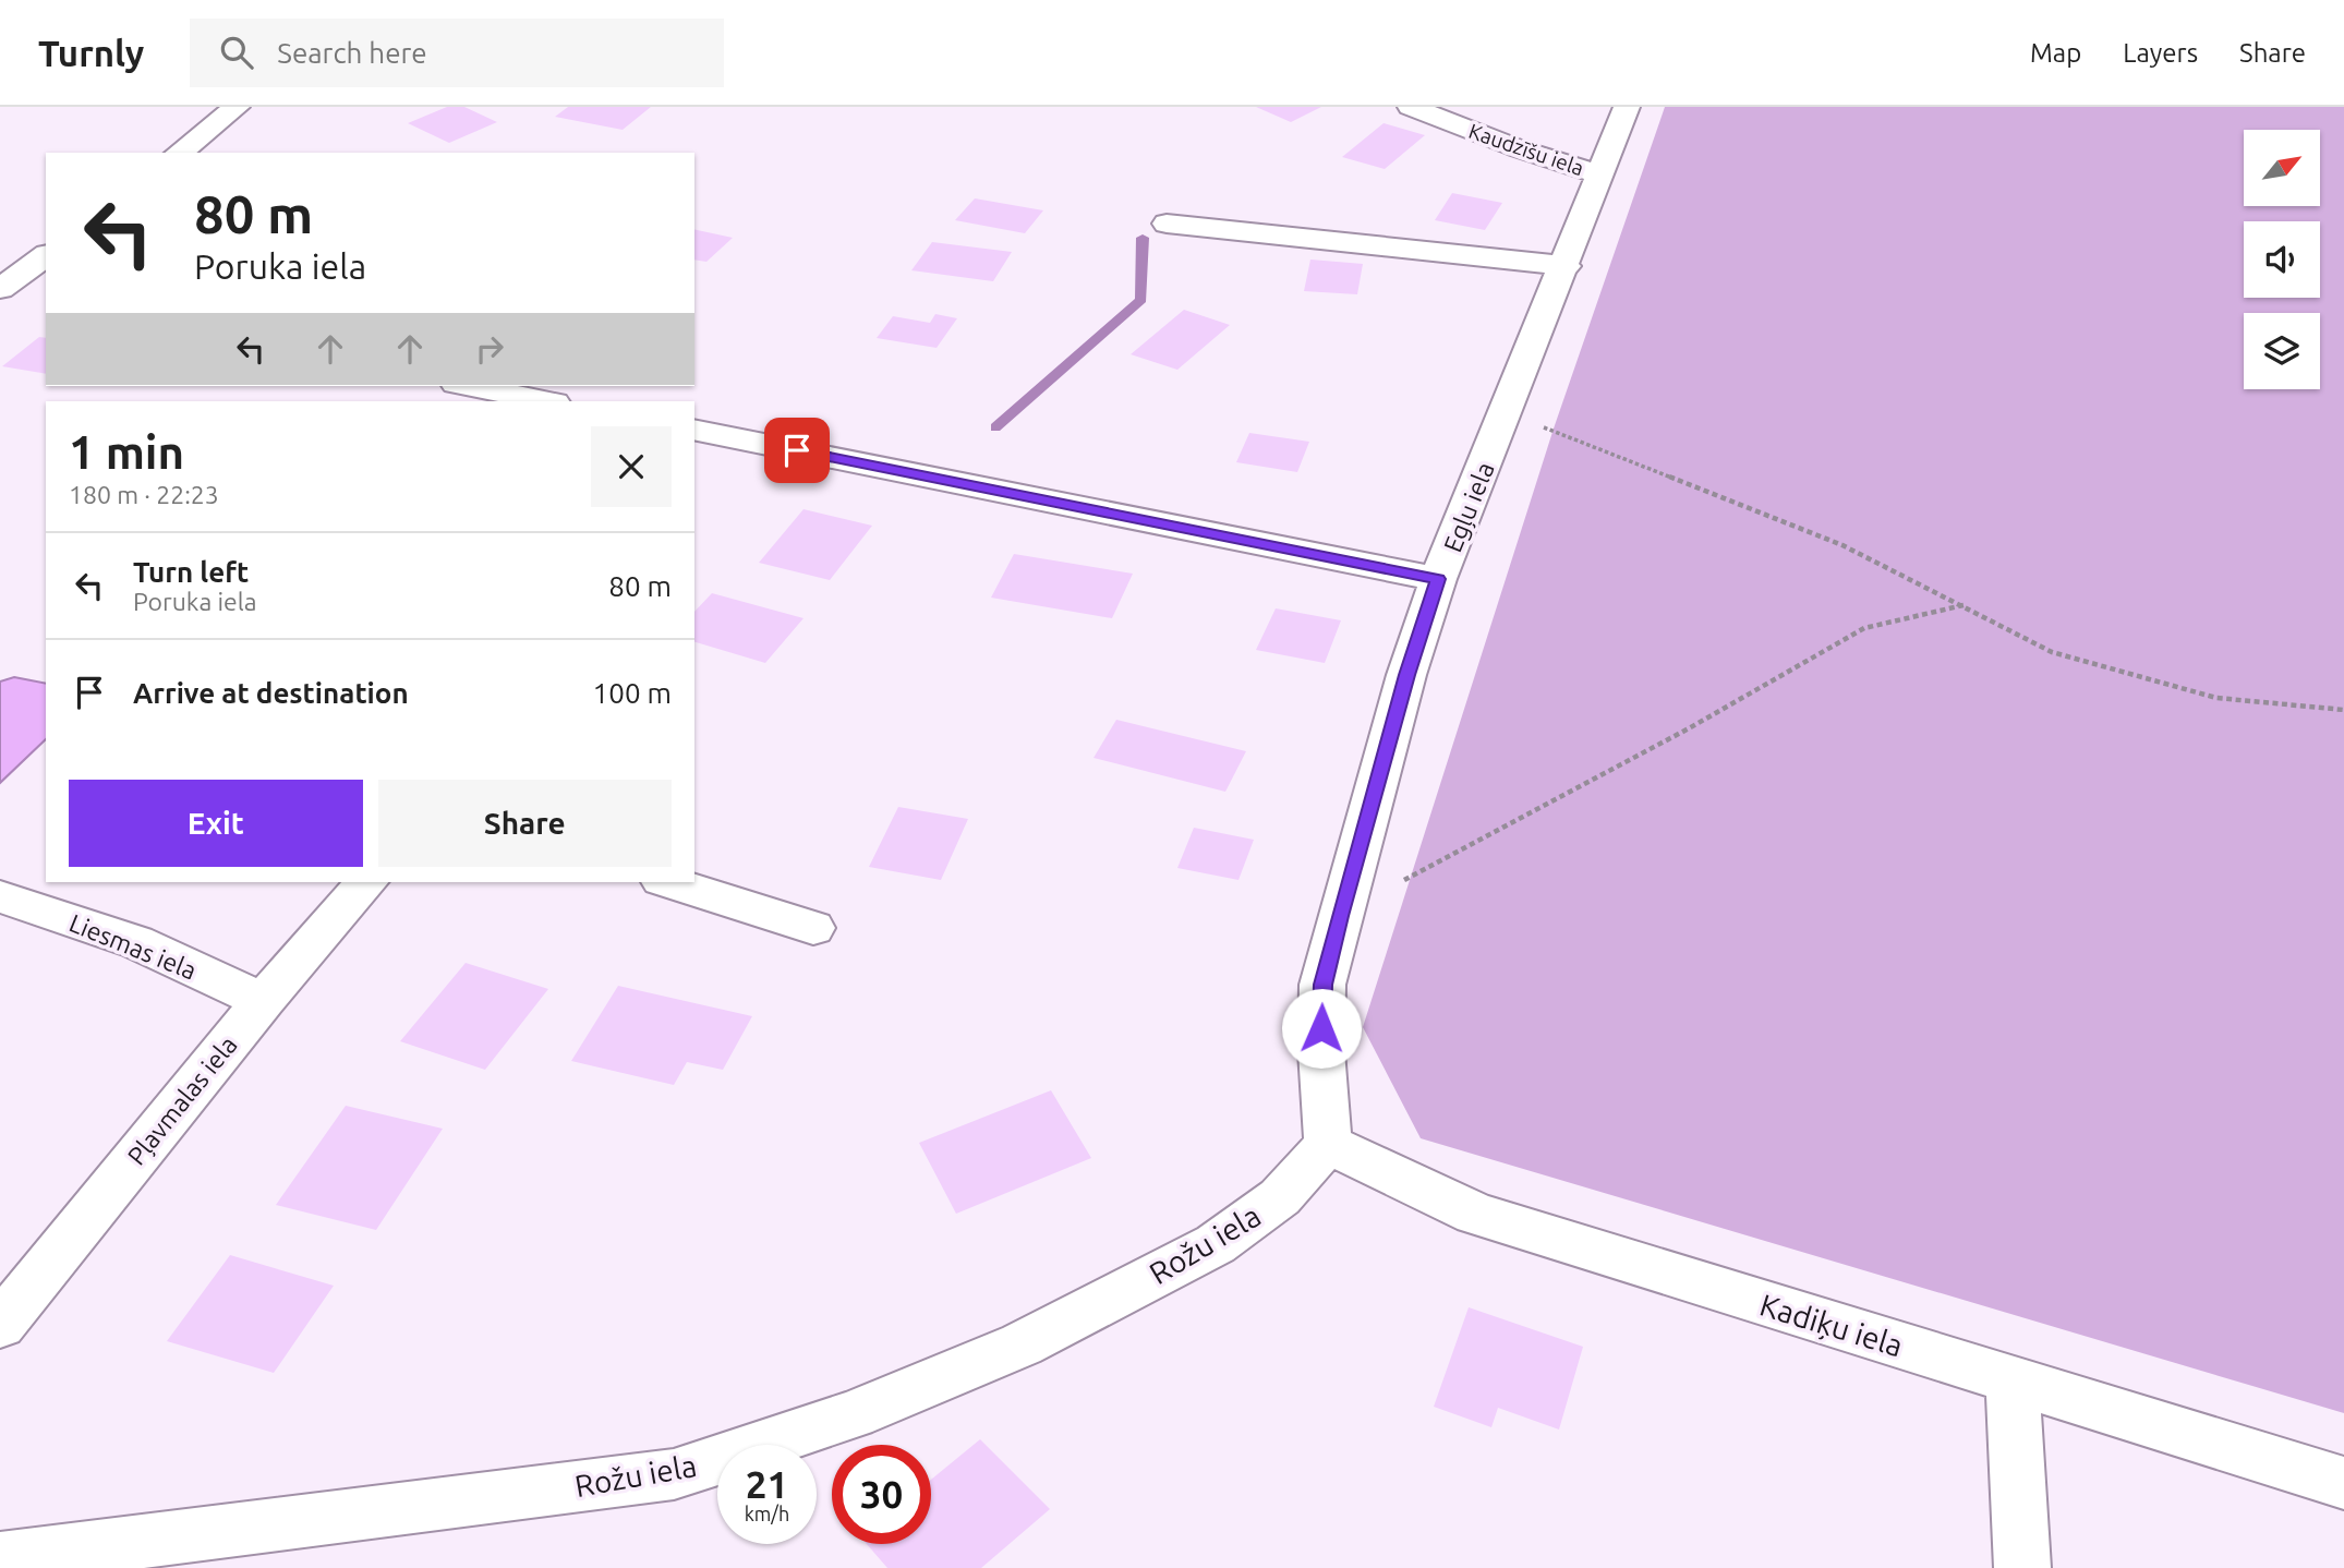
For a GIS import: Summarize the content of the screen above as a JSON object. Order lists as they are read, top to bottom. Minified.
{"streets":{"street":["Kaudzīšu iela","Egļu iela","Liesmas iela","Pļavmalas iela","Rožu iela","Kadiķu iela"]},"crossings":[["Kaudzīšu iela","Egļu iela"],["Egļu iela","Rožu iela"],["Egļu iela","Kadiķu iela"],["Liesmas iela","Pļavmalas iela"],["Rožu iela","Kadiķu iela"]],"north":"top right","page":{"header":"Turnly","search":"Search here","nav":["Map","Layers","Share"],"turn":["80 m","Poruka iela"],"heading":["1 min","180 m · 22:23"],"list":[{"name":"Turn left","note":"Poruka iela","value":"80 m"},{"name":"Arrive at destination","value":"100 m"}],"buttons":["Exit","Share"],"speed":"21 km/h","limit":"30"}}
